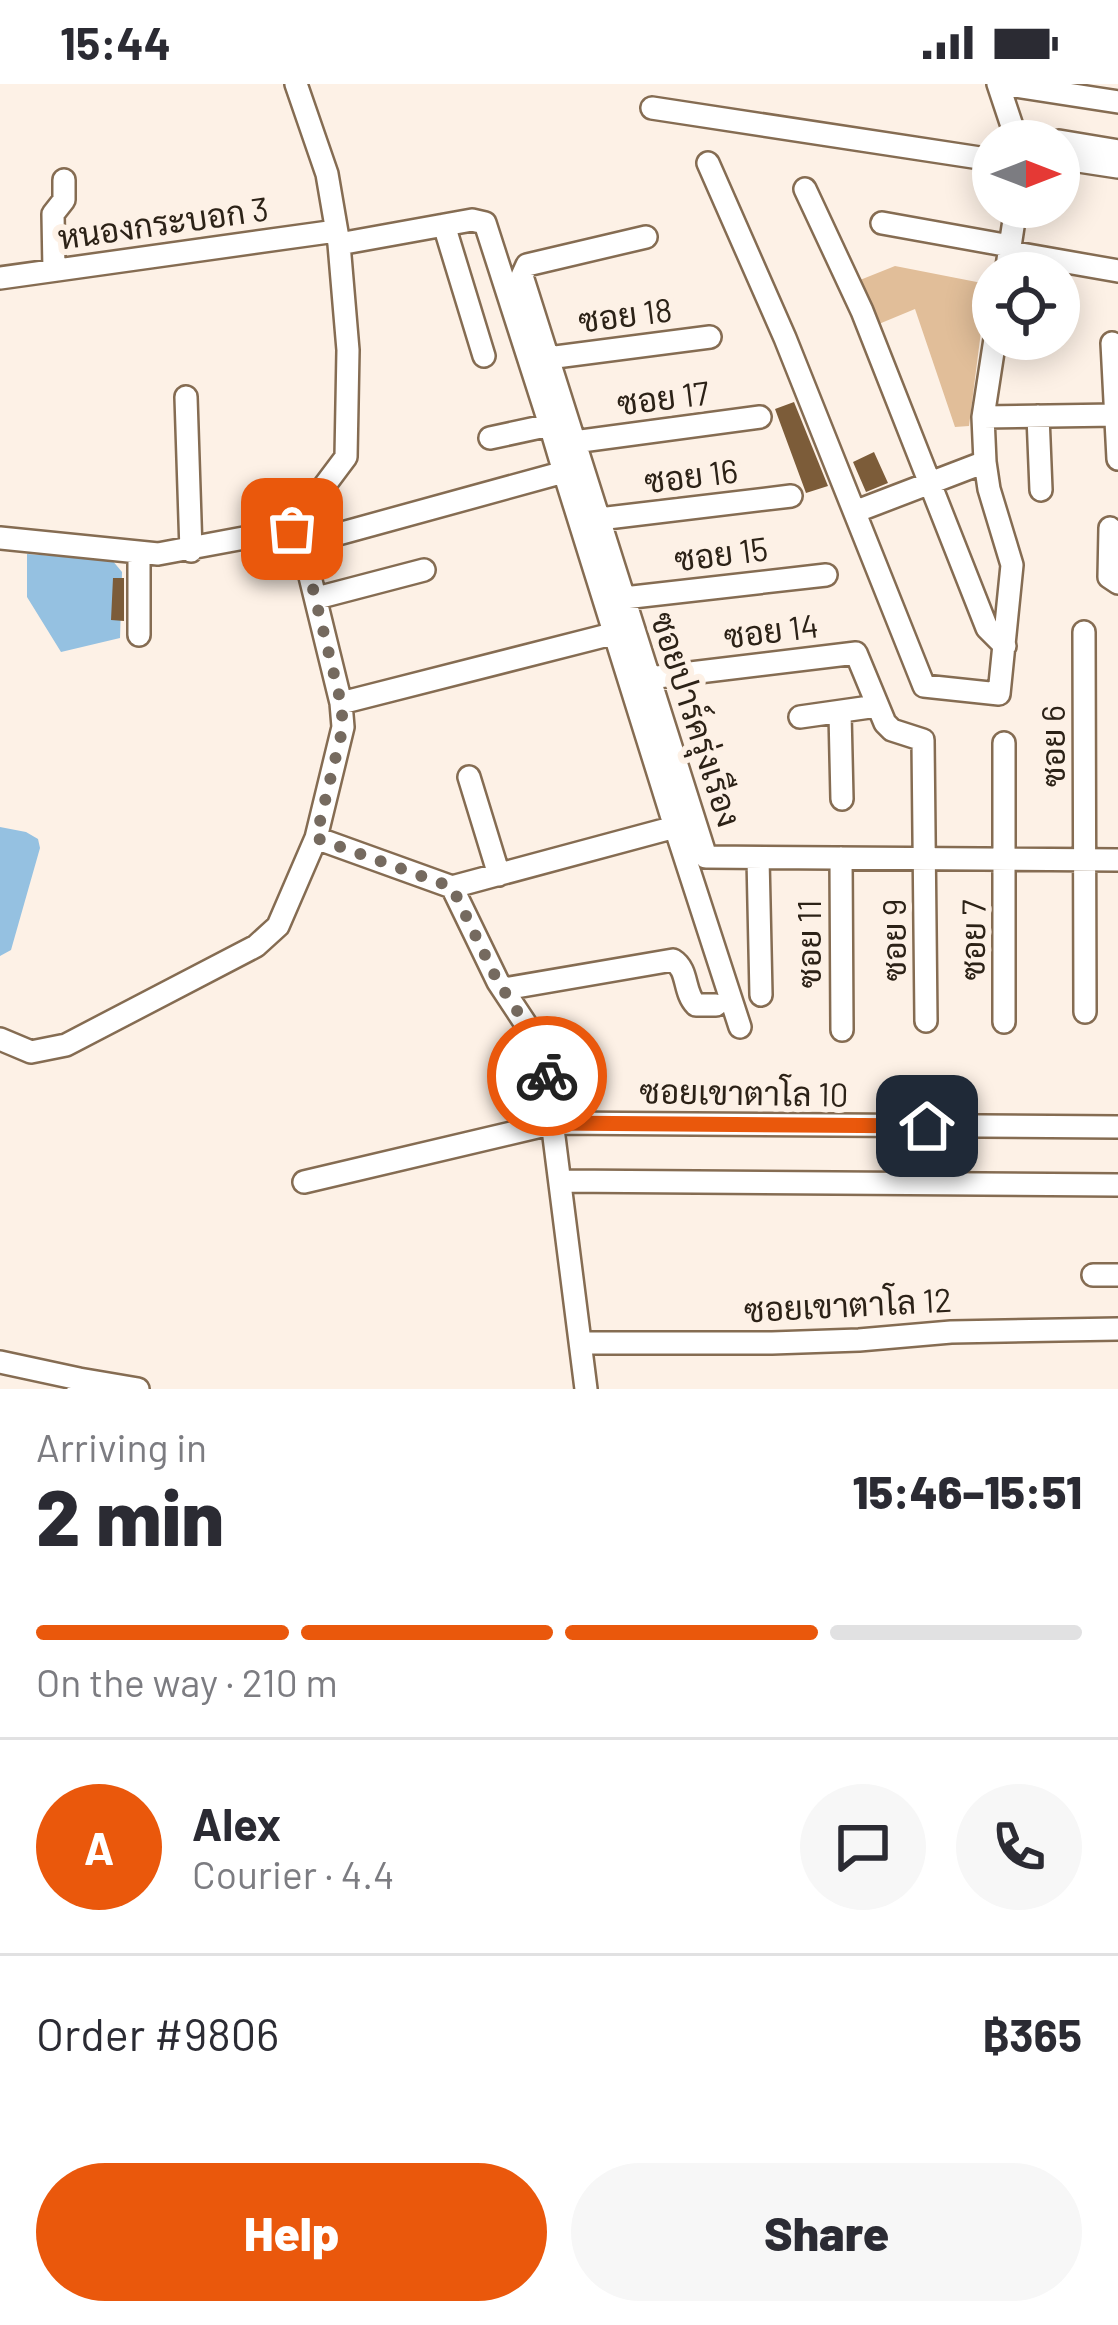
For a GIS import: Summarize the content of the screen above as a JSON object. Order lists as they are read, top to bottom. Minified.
{"streets":{"street":["หนองกระบอก 3","ซอย 18","ซอย 17","ซอย 16","ซอย 15","ซอย 14","ซอยปาร์ครุ่งเรือง","ซอย 6","ซอย 9","ซอย 7","ซอย 11","ซอยเขาตาโล 10","ซอยเขาตาโล 12"]},"crossings":[["ซอย 18","ซอยปาร์ครุ่งเรือง"],["ซอย 17","ซอยปาร์ครุ่งเรือง"],["ซอย 16","ซอยปาร์ครุ่งเรือง"],["ซอย 15","ซอยปาร์ครุ่งเรือง"],["ซอย 14","ซอยปาร์ครุ่งเรือง"],["ซอย 14","ซอย 9"],["ซอยปาร์ครุ่งเรือง","ซอย 6"],["ซอยปาร์ครุ่งเรือง","ซอย 9"],["ซอยปาร์ครุ่งเรือง","ซอย 7"],["ซอยปาร์ครุ่งเรือง","ซอย 11"]],"north":"right","page":{"status":"15:44","heading":["2 min","Arriving in","15:46–15:51"],"panel":["Alex","Courier · 4.4","Order #9806","฿365"],"bar":"On the way · 210 m","round":"A","buttons":["Help","Share"]}}
